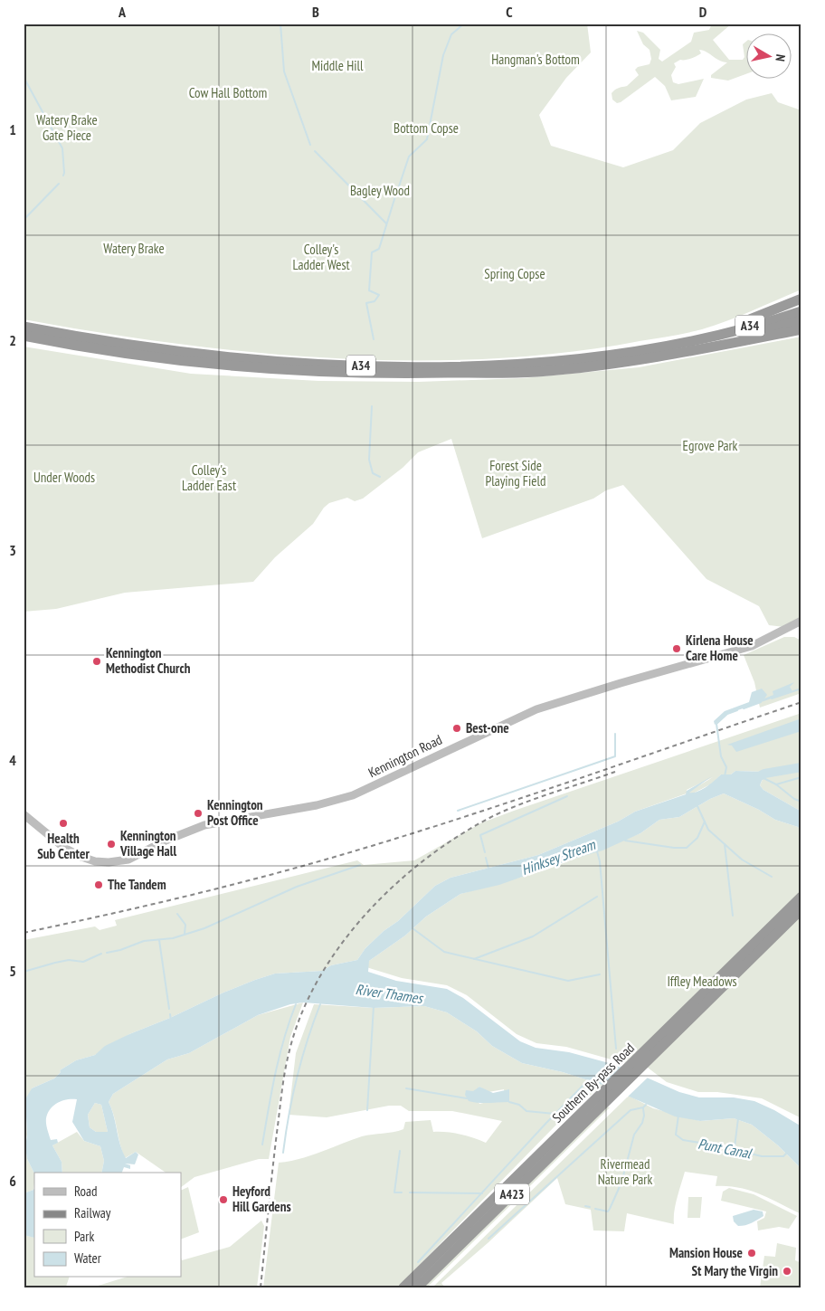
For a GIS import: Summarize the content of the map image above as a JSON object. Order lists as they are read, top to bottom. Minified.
{"streets":{"highway":["A34","Southern By-pass Road","A423"],"street":["Kennington Road"]},"water":["Hinksey Stream","River Thames","Punt Canal"],"parks":["Hangman's Bottom","Middle Hill","Cow Hall Bottom","Watery Brake Gate Piece","Bottom Copse","Bagley Wood","Watery Brake","Colley's Ladder West","Spring Copse","Egrove Park","Forest Side Playing Field","Colley's Ladder East","Under Woods","Iffley Meadows","Rivermead Nature Park"],"places":["Kirlena House Care Home","Kennington Methodist Church","Best-one","Kennington Post Office","Health Sub Center","Kennington Village Hall","The Tandem","Heyford Hill Gardens","Mansion House","St Mary the Virgin"],"legend":["Road","Railway","Park","Water"],"north":"right","grid":{"columns":["A","B","C","D"],"rows":["1","2","3","4","5","6"]}}
